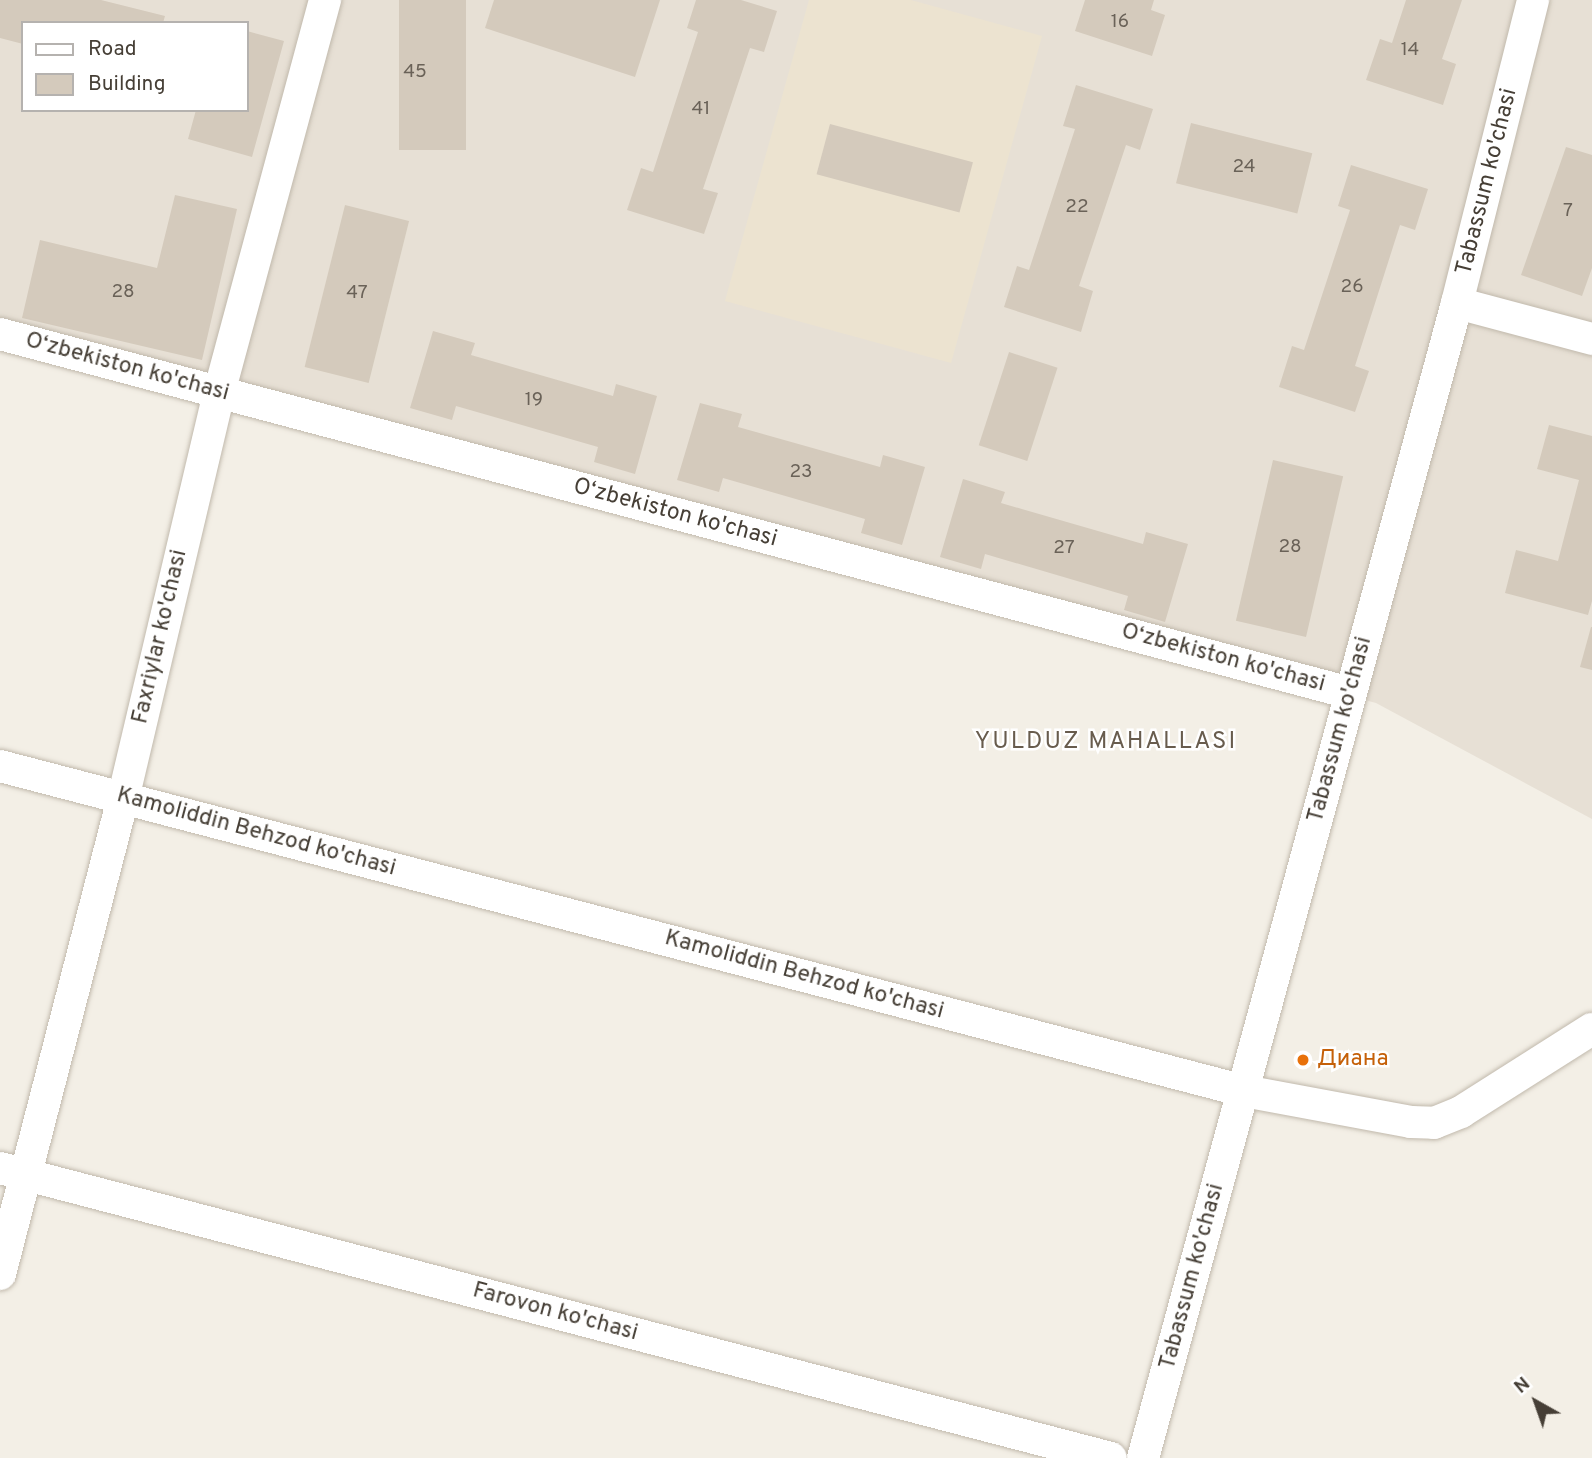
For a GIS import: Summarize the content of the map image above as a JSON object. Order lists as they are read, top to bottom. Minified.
{"streets":{"street":["Tabassum ko'chasi","O‘zbekiston ko'chasi","Faxriylar ko'chasi","Kamoliddin Behzod ko'chasi","Farovon ko'chasi"]},"crossings":[["Tabassum ko'chasi","O‘zbekiston ko'chasi"],["Tabassum ko'chasi","Kamoliddin Behzod ko'chasi"],["O‘zbekiston ko'chasi","Faxriylar ko'chasi"],["Faxriylar ko'chasi","Kamoliddin Behzod ko'chasi"],["Faxriylar ko'chasi","Farovon ko'chasi"]],"districts":["YULDUZ MAHALLASI"],"places":["Диана"],"house_numbers":["16","14","45","41","24","22","7","26","28","47","19","23","28","27"],"legend":["Road","Building"],"north":"top left"}
